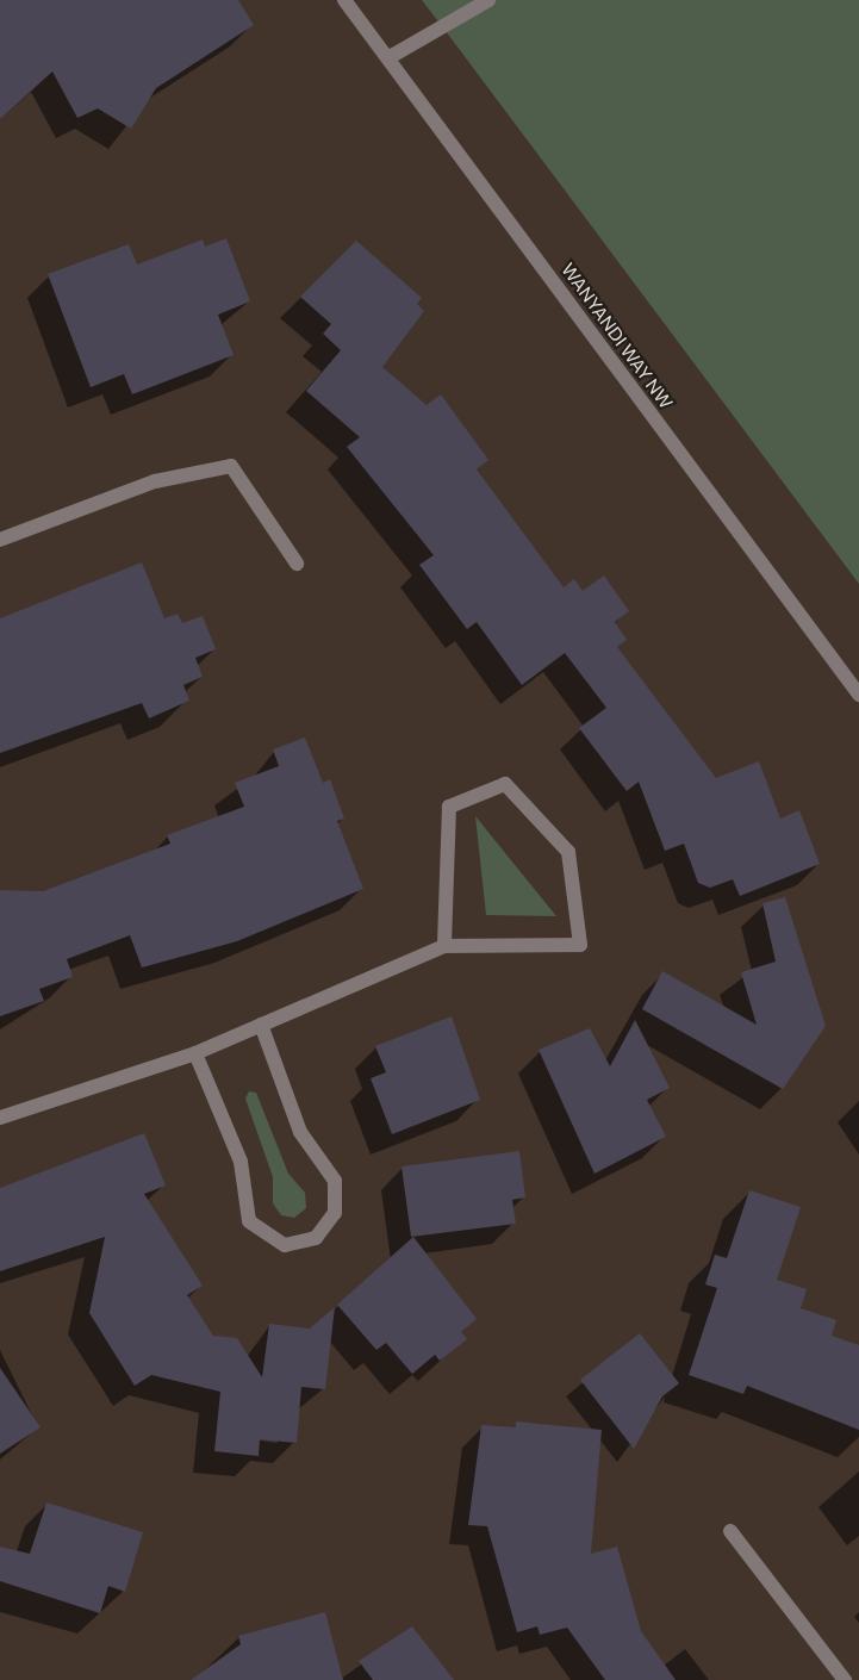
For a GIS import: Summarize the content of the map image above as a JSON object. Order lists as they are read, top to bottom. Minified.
{"streets":{"street":["WANYANDI WAY NW"]}}
